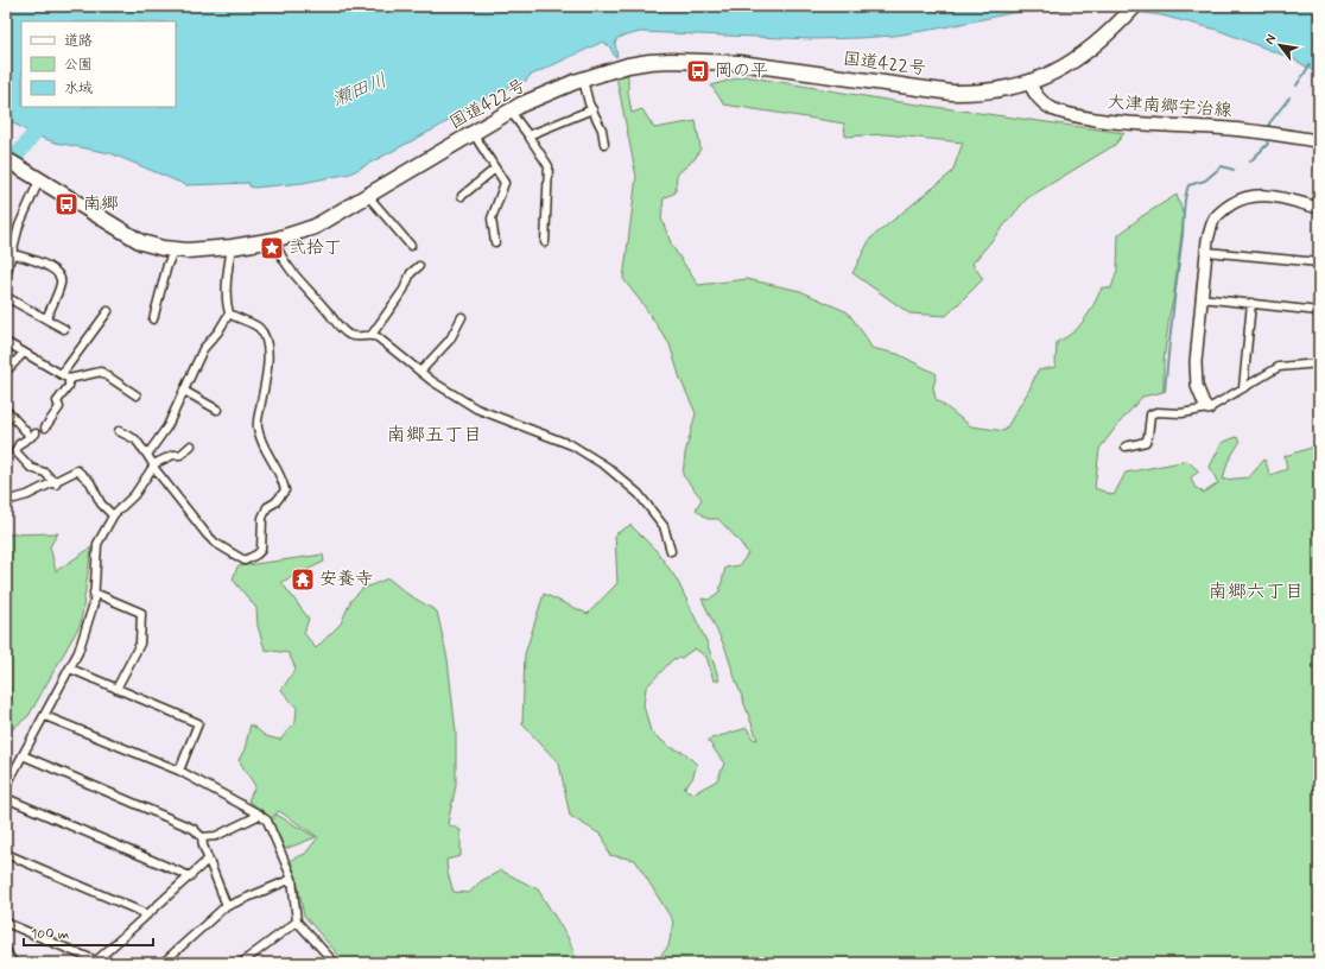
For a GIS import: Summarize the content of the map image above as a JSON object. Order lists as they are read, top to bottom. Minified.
{"streets":{"highway":["国道422号"],"main road":["大津南郷宇治線"]},"crossings":[["国道422号","大津南郷宇治線"]],"districts":["南郷五丁目","南郷六丁目"],"water":["瀬田川"],"places":{"bus stop":["岡の平","南郷"],"place":["弐拾丁"],"temple":["安養寺"]},"legend":["道路","公園","水域"],"scale_bar":"100 m","north":"top left"}
